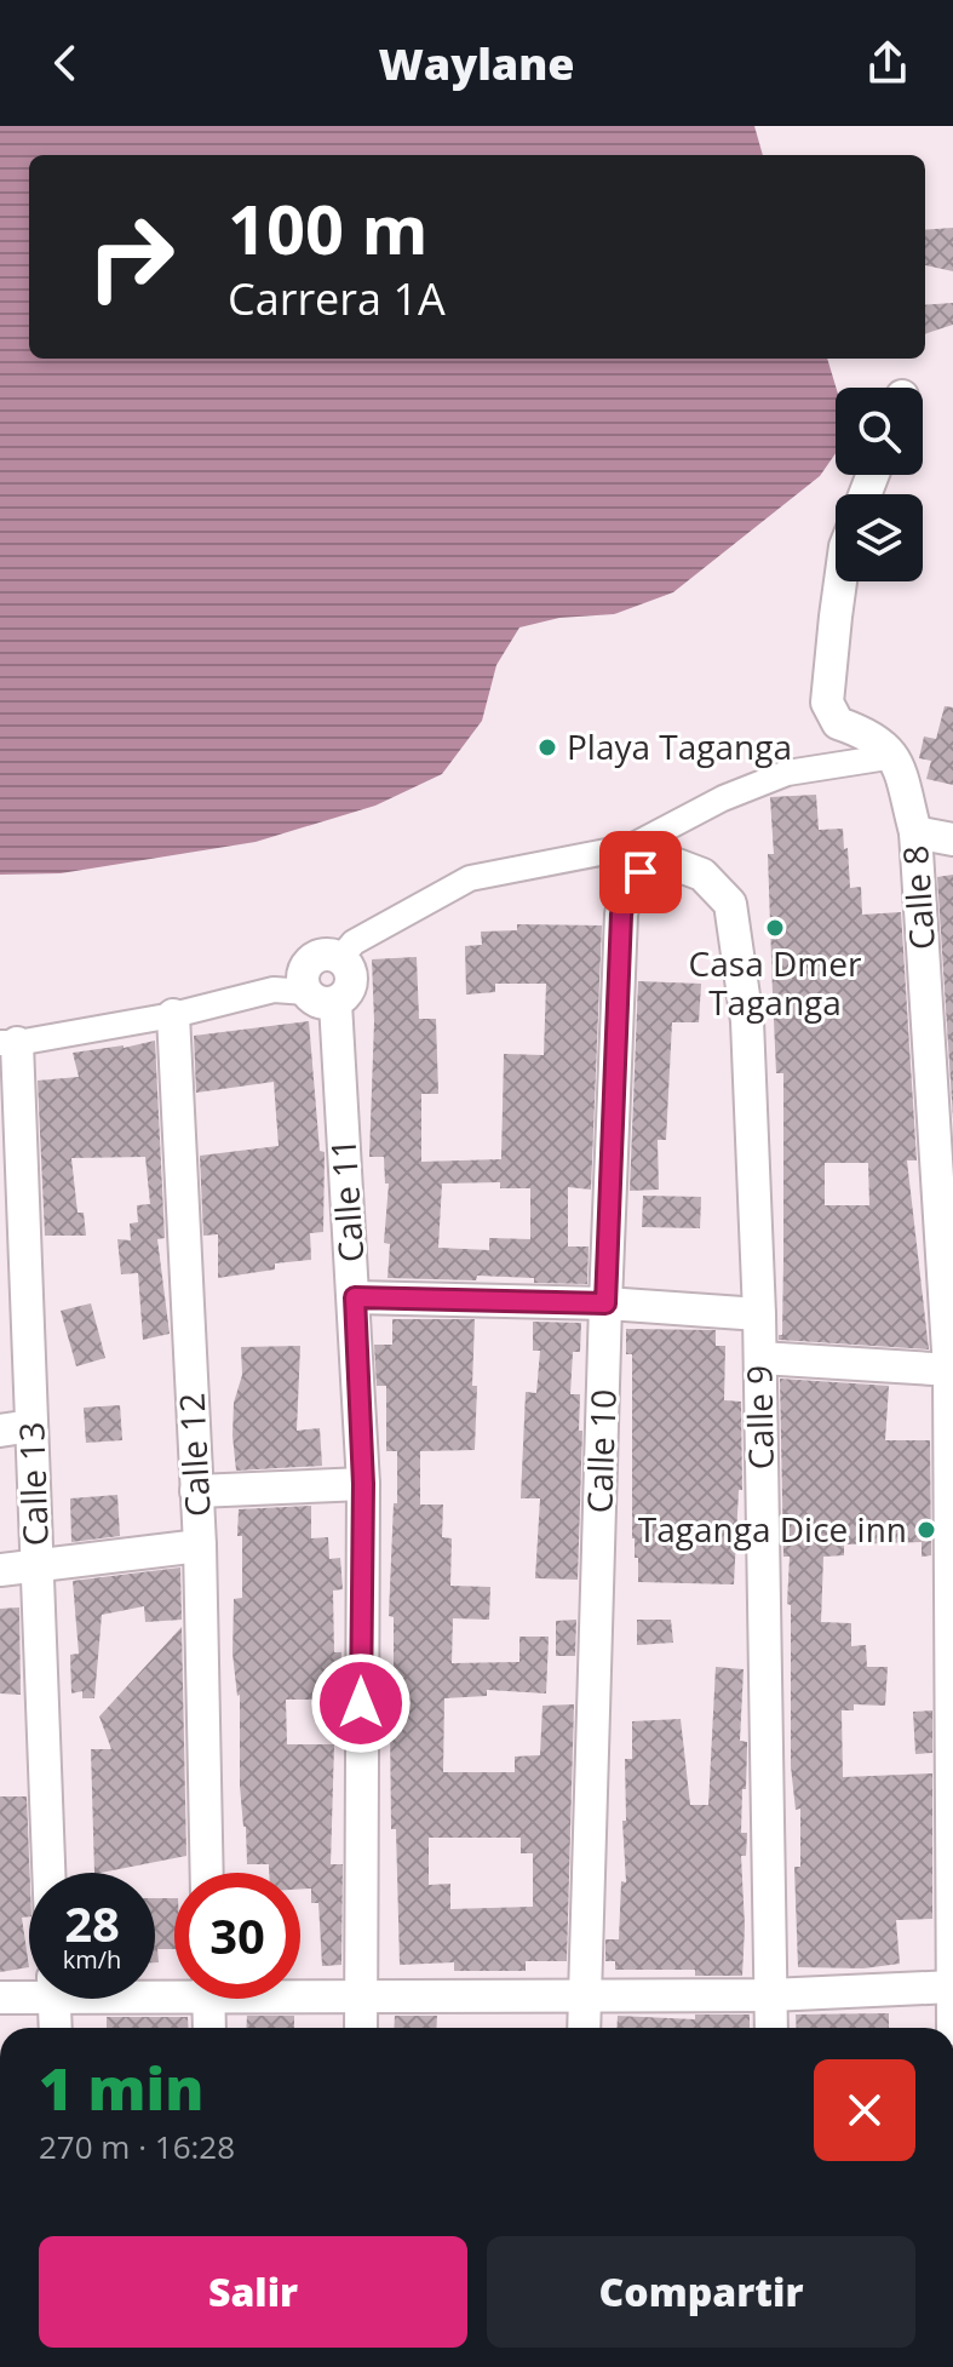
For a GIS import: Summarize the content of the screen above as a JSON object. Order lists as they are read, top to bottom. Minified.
{"streets":{"street":["Calle 8","Calle 11","Calle 9","Calle 10","Calle 12","Calle 13"]},"crossings":[["Calle 9","Calle 10"]],"places":["Playa Taganga","Casa Dmer Taganga","Taganga Dice inn"],"page":{"header":"Waylane","turn":["100 m","Carrera 1A"],"speed":"28 km/h","limit":"30","heading":["1 min","270 m · 16:28"],"buttons":["Salir","Compartir"]}}
